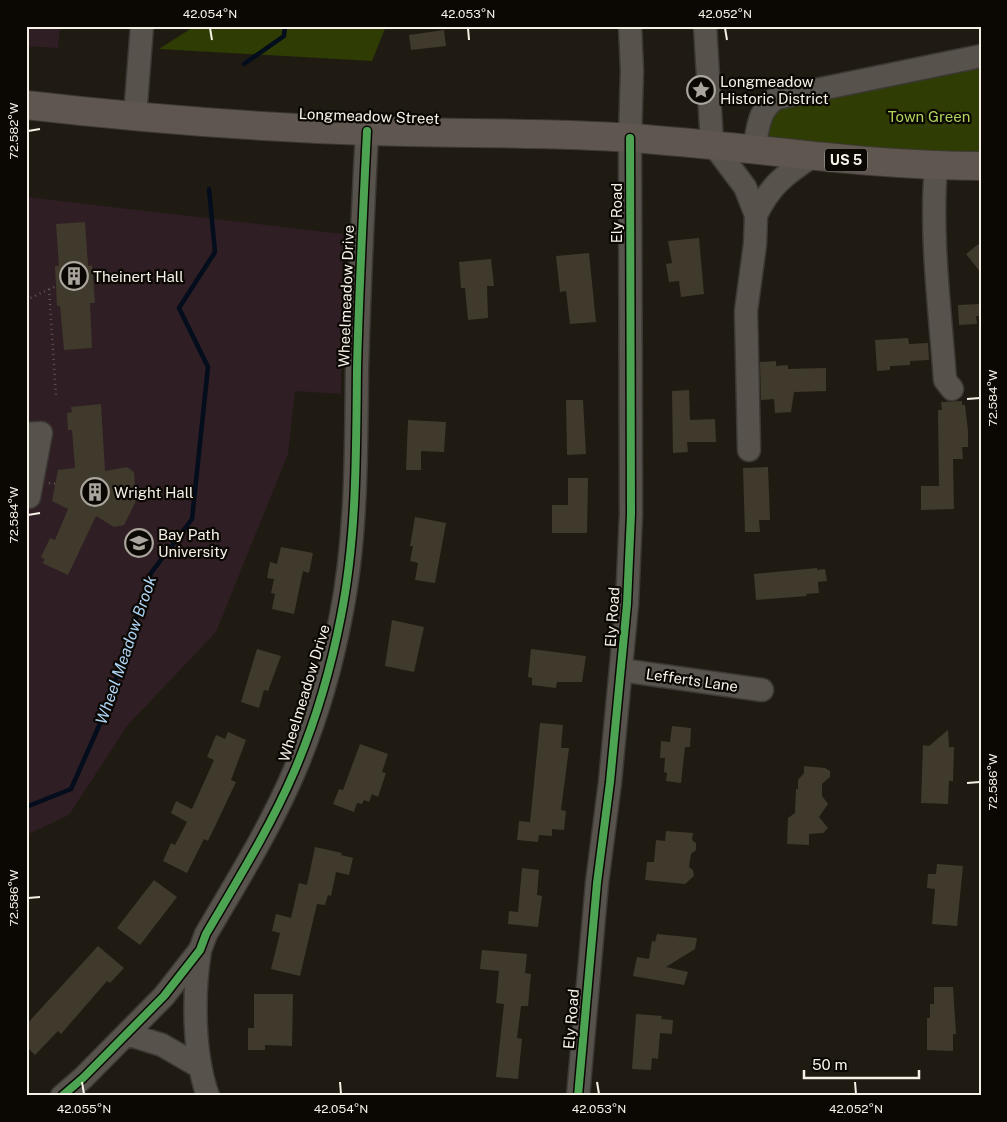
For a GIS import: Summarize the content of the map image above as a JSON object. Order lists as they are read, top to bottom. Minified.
{"streets":{"main road":["Longmeadow Street","US 5"],"street":["Ely Road","Wheelmeadow Drive","Lefferts Lane"]},"crossings":[["Longmeadow Street","Ely Road"],["Longmeadow Street","Wheelmeadow Drive"],["Ely Road","Lefferts Lane"]],"water":["Wheel Meadow Brook"],"parks":["Town Green"],"places":{"place":["Longmeadow Historic District"],"building":["Theinert Hall","Wright Hall"],"school or university":["Bay Path University"]},"scale_bar":"50 m","coordinates":["42.054°N","42.053°N","42.052°N","72.582°W","72.584°W","72.586°W","42.055°N"]}
